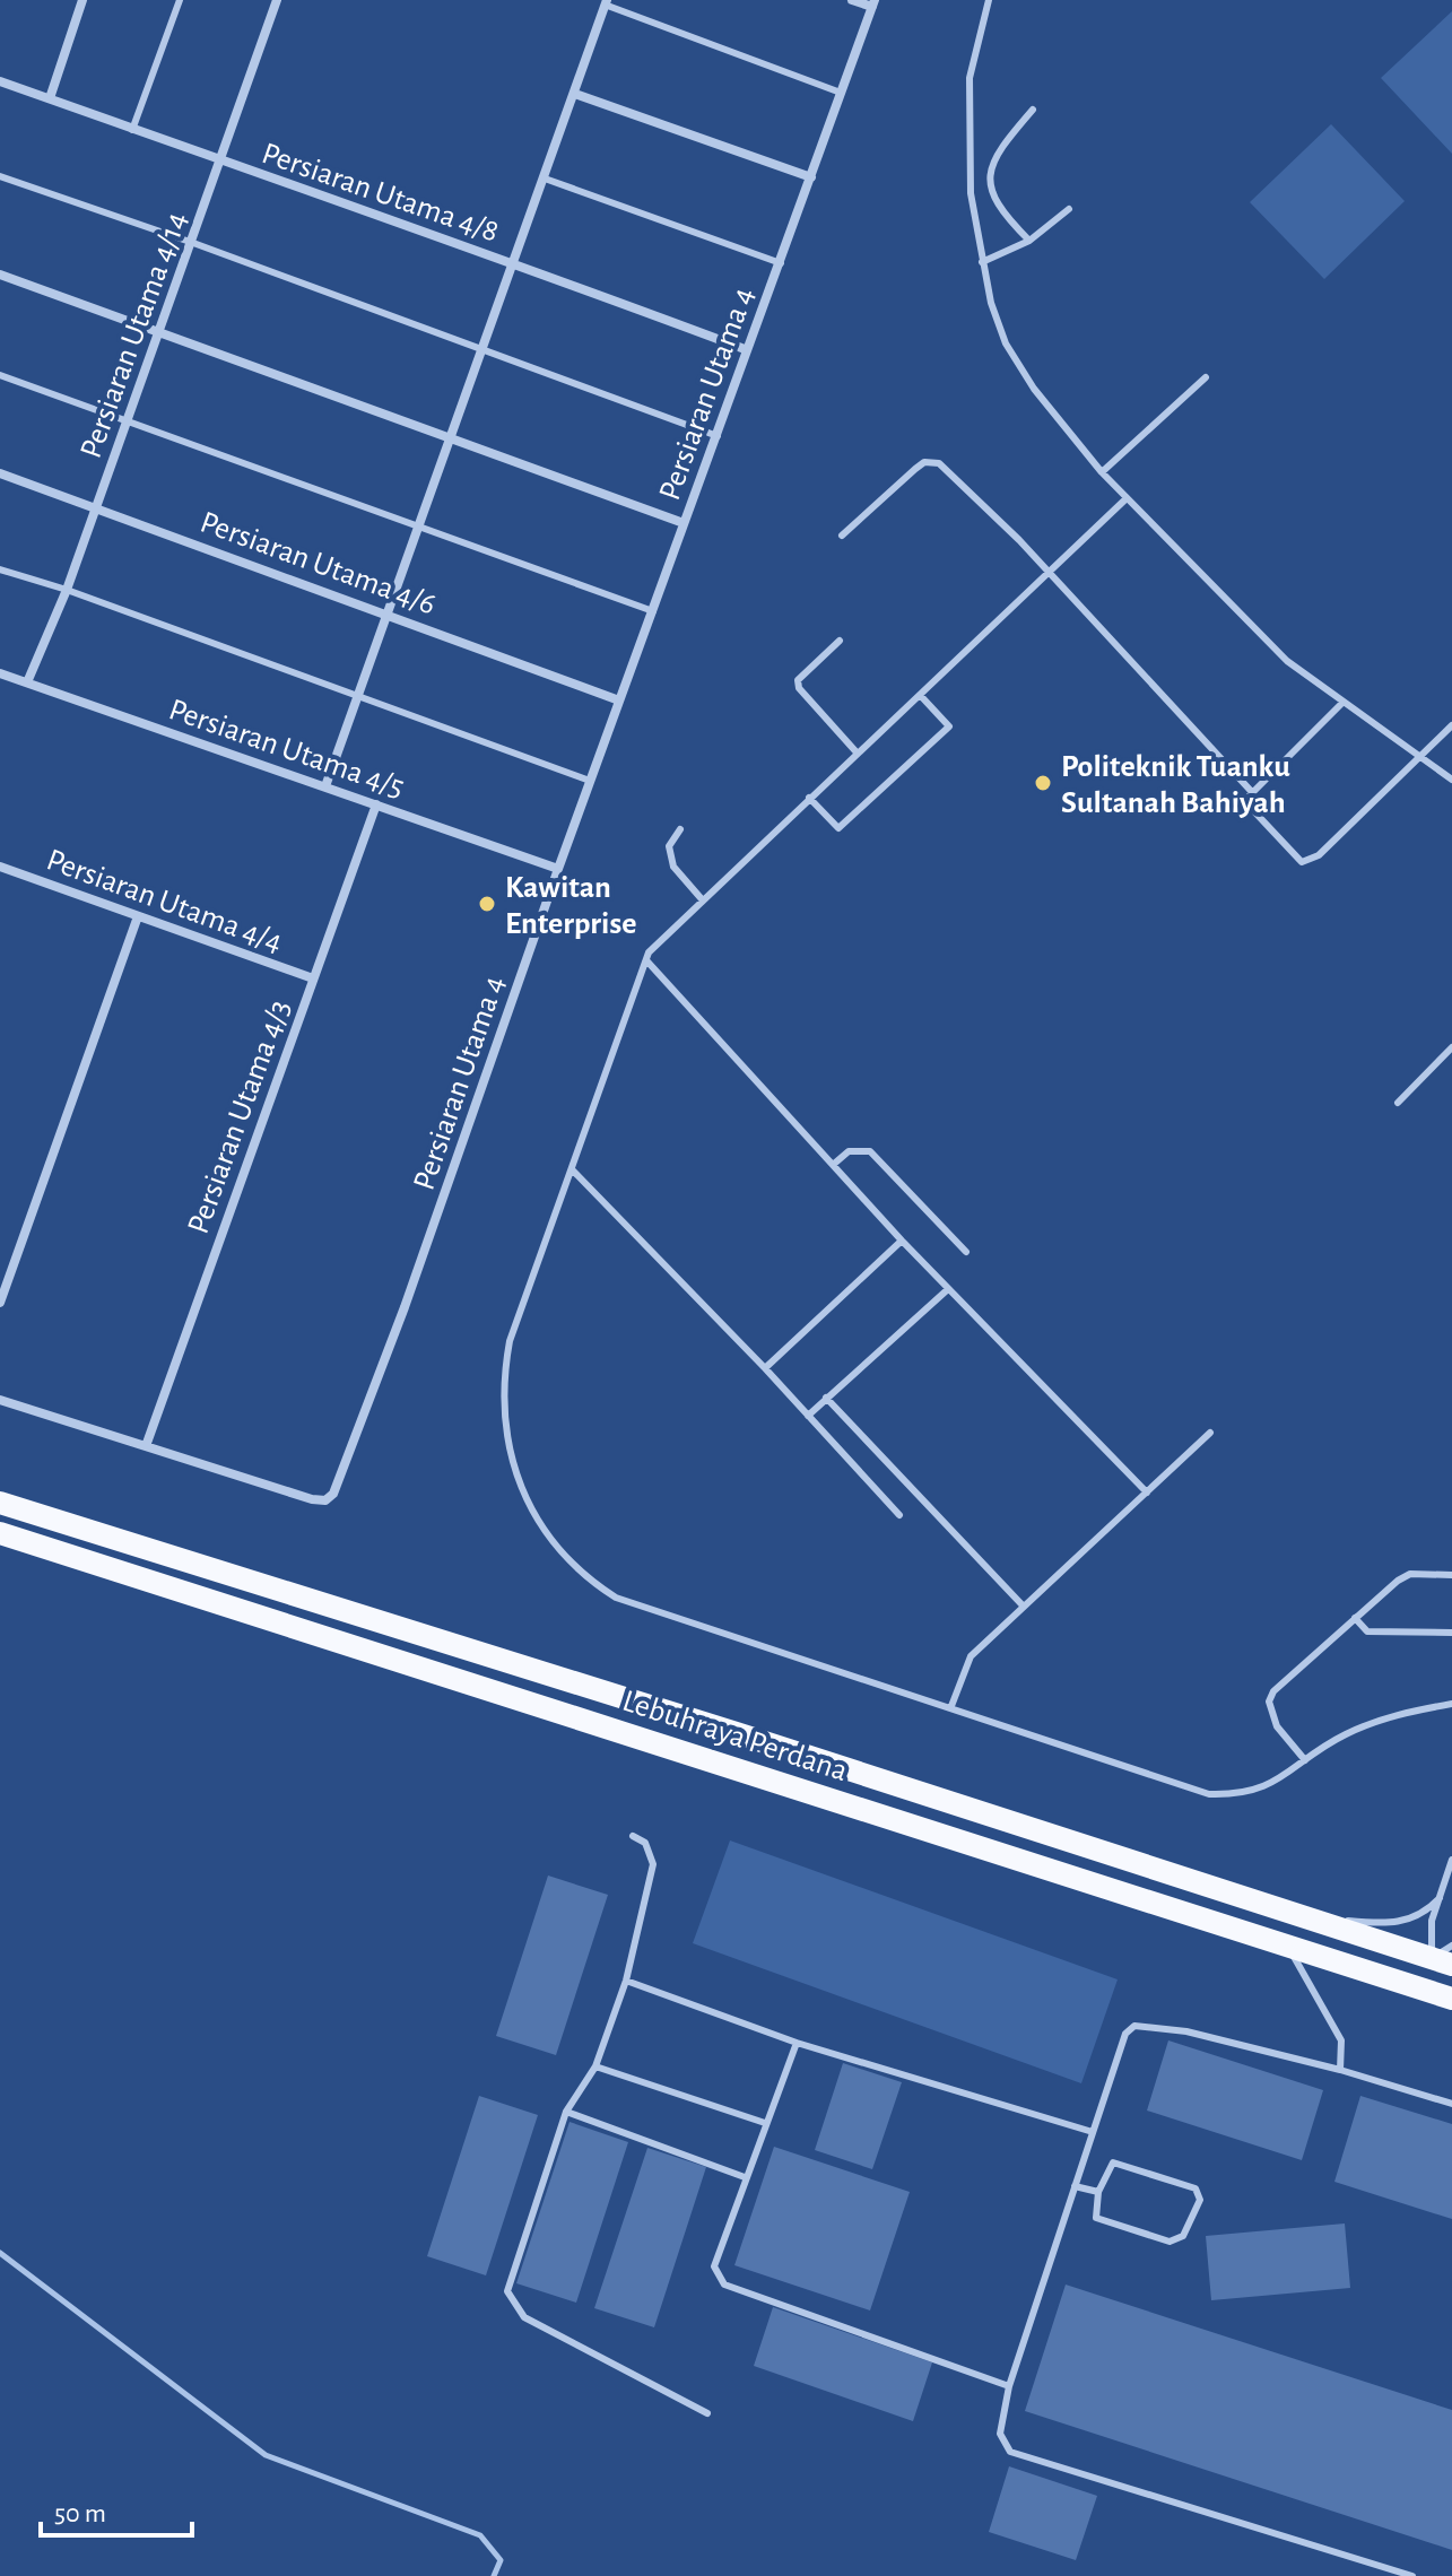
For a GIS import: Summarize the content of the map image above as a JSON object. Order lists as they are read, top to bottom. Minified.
{"streets":{"main road":["Lebuhraya Perdana"],"street":["Persiaran Utama 4/8","Persiaran Utama 4/14","Persiaran Utama 4","Persiaran Utama 4/6","Persiaran Utama 4/5","Persiaran Utama 4/4","Persiaran Utama 4/3"]},"crossings":[["Persiaran Utama 4/8","Persiaran Utama 4/14"],["Persiaran Utama 4/8","Persiaran Utama 4"],["Persiaran Utama 4/14","Persiaran Utama 4/6"],["Persiaran Utama 4/14","Persiaran Utama 4/5"],["Persiaran Utama 4","Persiaran Utama 4/6"],["Persiaran Utama 4","Persiaran Utama 4/5"],["Persiaran Utama 4","Persiaran Utama 4/3"],["Persiaran Utama 4/5","Persiaran Utama 4/3"],["Persiaran Utama 4/4","Persiaran Utama 4/3"]],"places":["Politeknik Tuanku Sultanah Bahiyah","Kawitan Enterprise"],"scale_bar":"50 m"}
